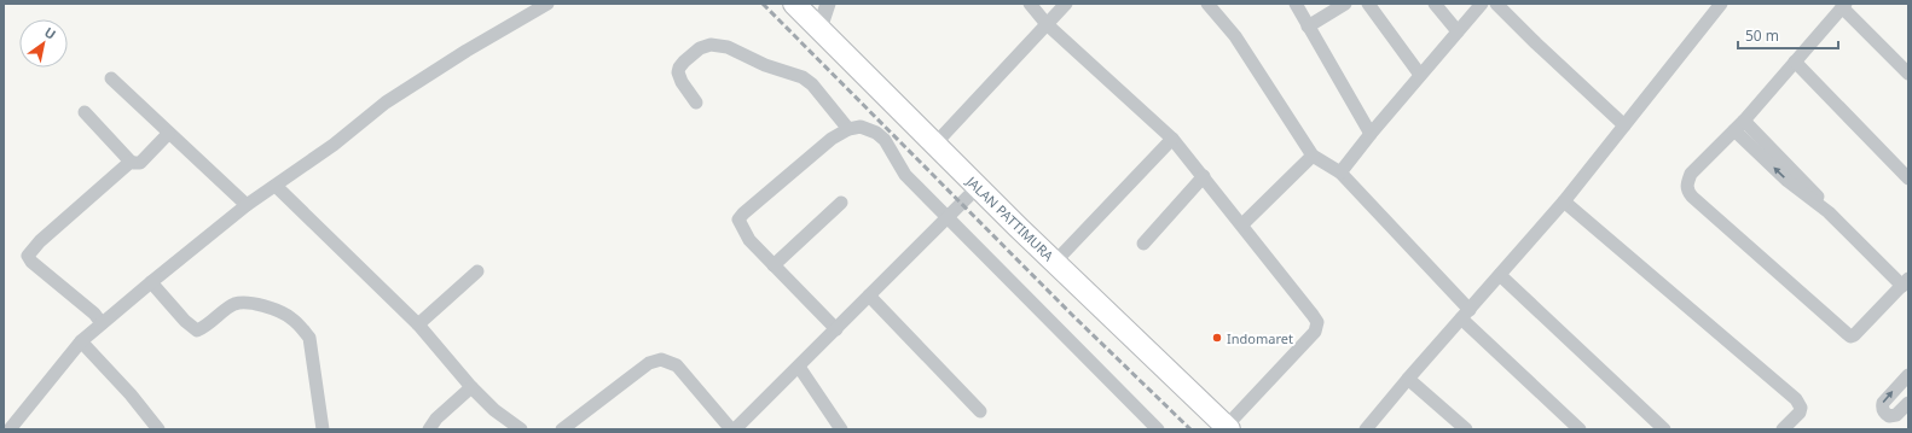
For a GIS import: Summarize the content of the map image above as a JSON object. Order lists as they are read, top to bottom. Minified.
{"streets":{"highway":["JALAN PATTIMURA"]},"places":["Indomaret"],"scale_bar":"50 m","north":"top right"}
